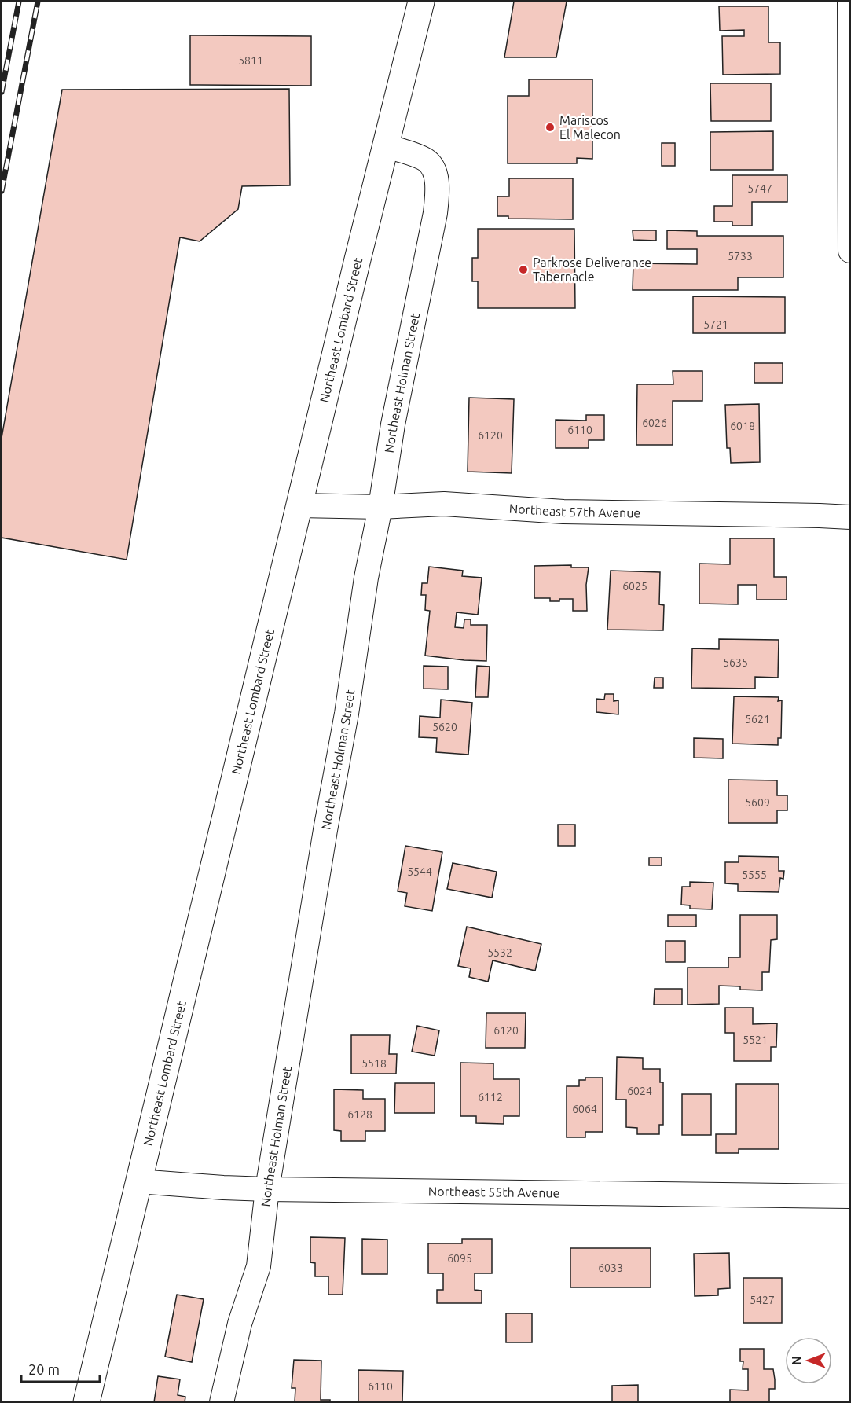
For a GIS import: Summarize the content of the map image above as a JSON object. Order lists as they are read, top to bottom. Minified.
{"streets":{"main road":["Northeast Lombard Street"],"street":["Northeast Holman Street","Northeast 57th Avenue","Northeast 55th Avenue"]},"crossings":[["Northeast Lombard Street","Northeast Holman Street"],["Northeast Lombard Street","Northeast 57th Avenue"],["Northeast Lombard Street","Northeast 55th Avenue"],["Northeast Holman Street","Northeast 57th Avenue"],["Northeast Holman Street","Northeast 55th Avenue"]],"places":["Mariscos El Malecon","Parkrose Deliverance Tabernacle"],"house_numbers":["5811","5747","5733","5721","6026","6018","6110","6120","6025","5635","5621","5620","5609","5544","5555","5532","6120","5521","5518","6024","6112","6064","6128","6095","6033","5427","6110"],"scale_bar":"20 m","north":"left"}
